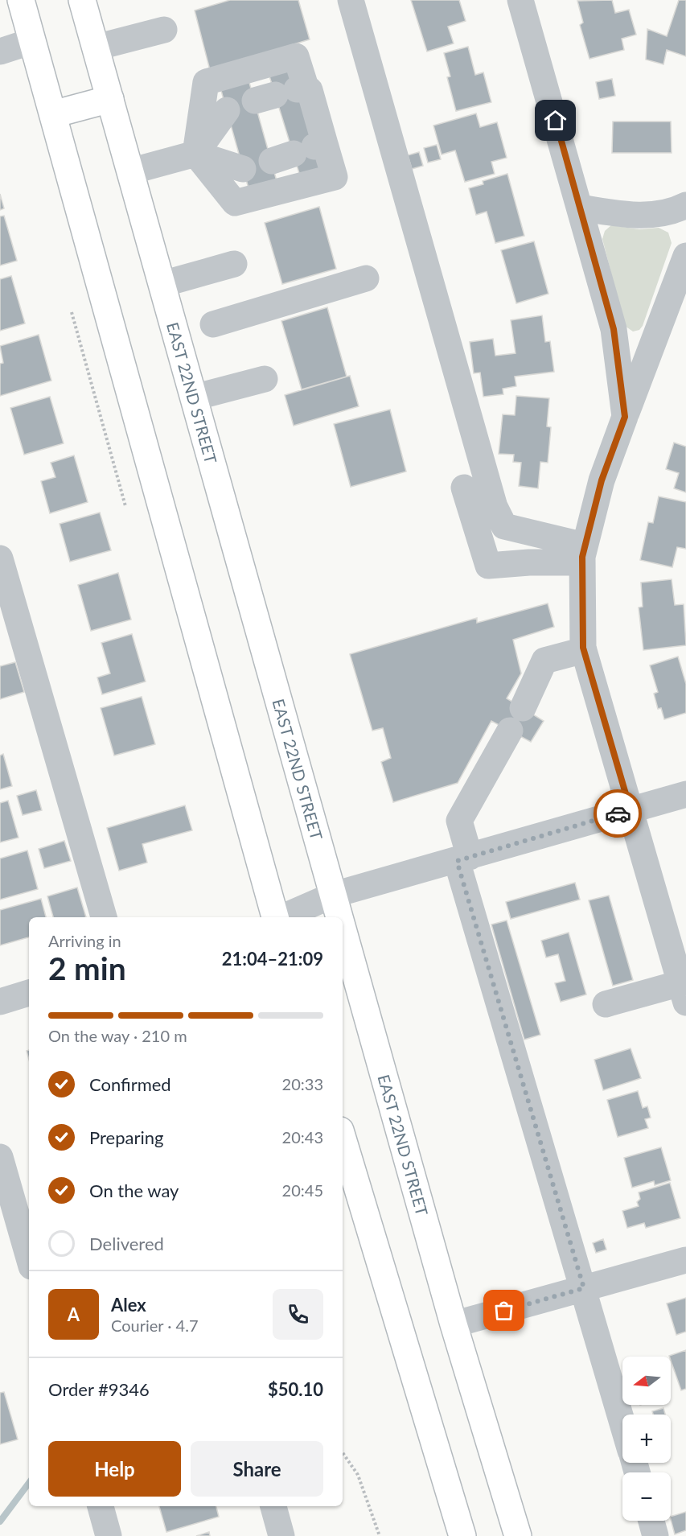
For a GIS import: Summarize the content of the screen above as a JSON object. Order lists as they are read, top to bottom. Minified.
{"streets":{"main road":["EAST 22ND STREET"]},"north":"left","page":{"heading":["2 min","Arriving in","21:04–21:09"],"panel":["Alex","Courier · 4.7","Order #9346","$50.10"],"bar":"On the way · 210 m","list":[["Confirmed","20:33"],["Preparing","20:43"],["On the way","20:45"],"Delivered"],"round":"A","map_buttons":["+","−"],"buttons":["Help","Share"]}}
